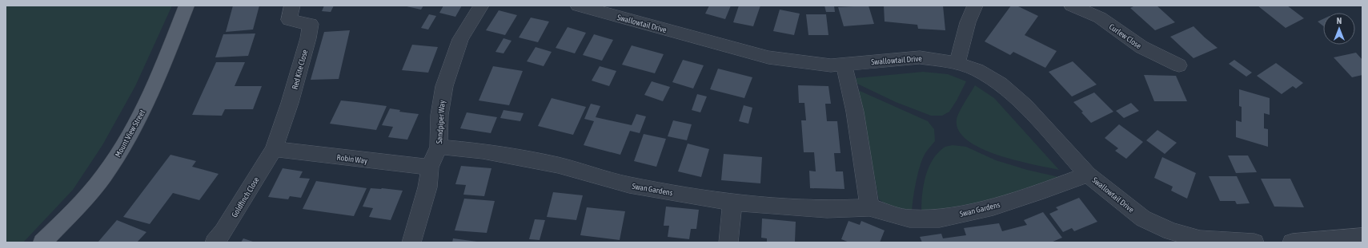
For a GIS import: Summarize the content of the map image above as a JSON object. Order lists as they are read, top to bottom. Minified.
{"streets":{"main road":["Mount View Street"],"street":["Swallowtail Drive","Curlew Close","Red Kite Close","Sandpiper Way","Robin Way","Swan Gardens","Goldfinch Close"]},"crossings":[["Swallowtail Drive","Swan Gardens"],["Red Kite Close","Robin Way"],["Red Kite Close","Goldfinch Close"],["Sandpiper Way","Robin Way"],["Sandpiper Way","Swan Gardens"],["Robin Way","Goldfinch Close"]],"north":"top"}
